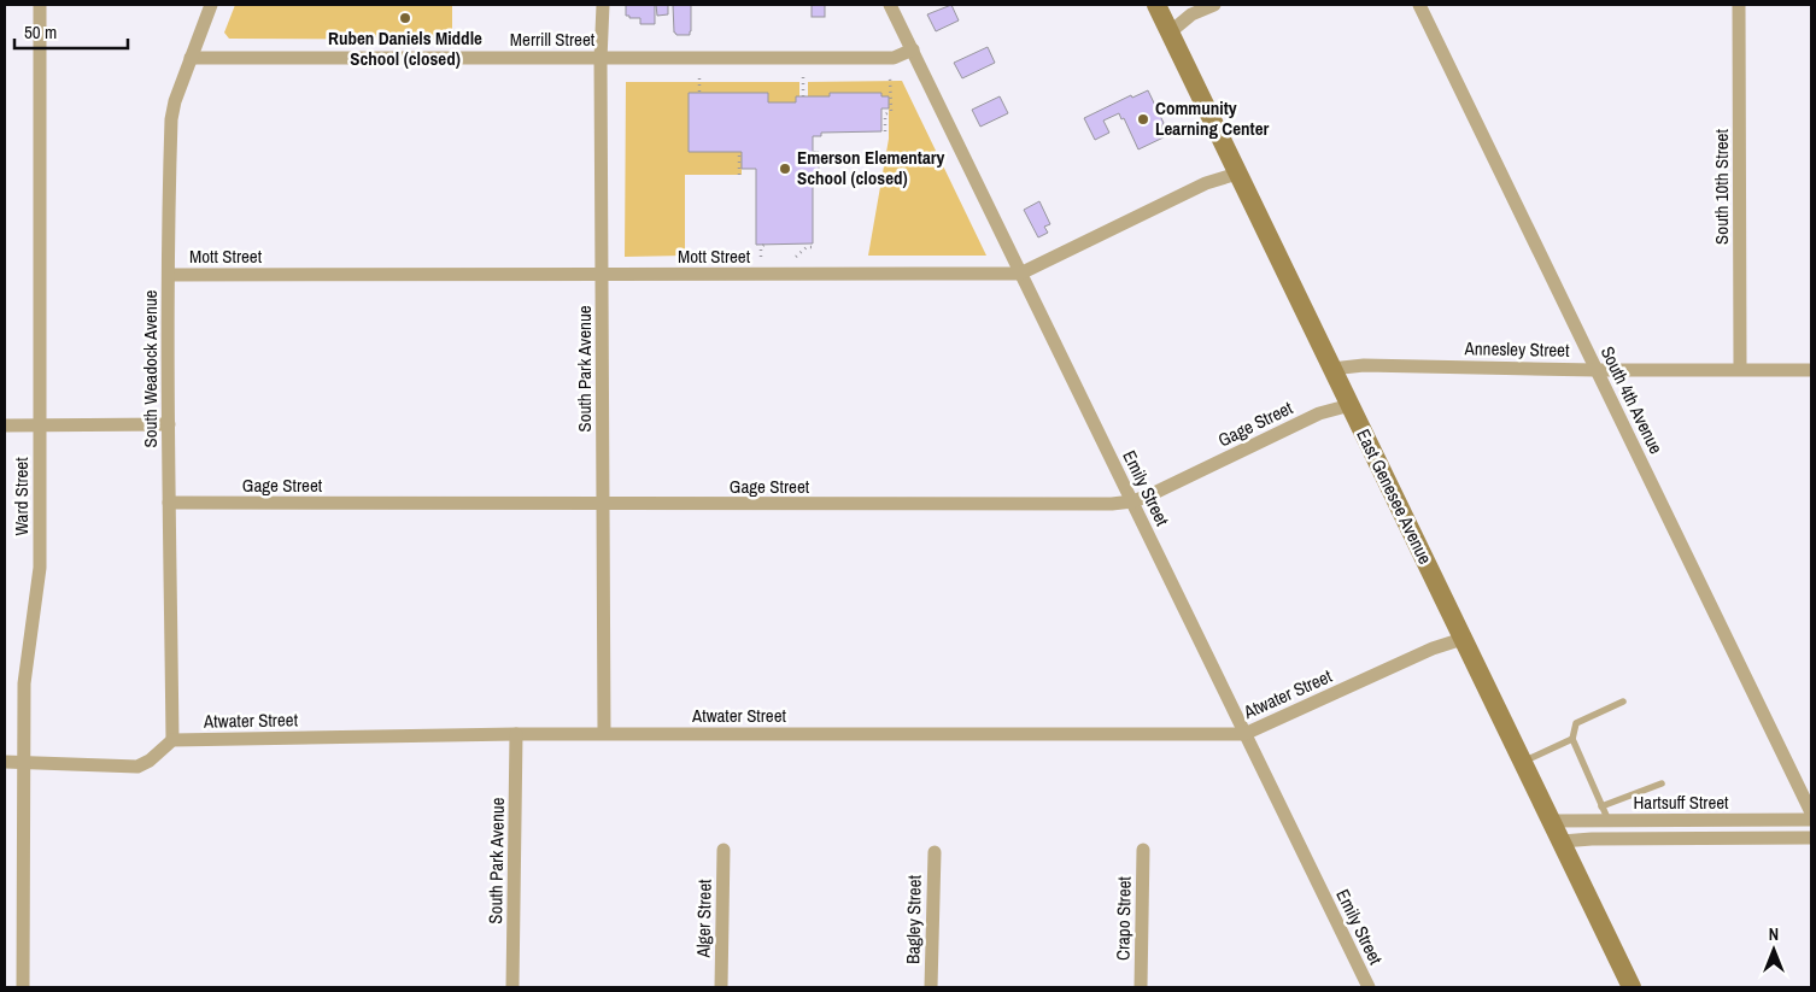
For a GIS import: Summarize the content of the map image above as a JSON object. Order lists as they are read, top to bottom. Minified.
{"streets":{"main road":["East Genesee Avenue"],"street":["Merrill Street","South 10th Street","Mott Street","Annesley Street","South Weadock Avenue","South Park Avenue","South 4th Avenue","Gage Street","Emily Street","Ward Street","Atwater Street","Hartsuff Street","Alger Street","Crapo Street","Bagley Street"]},"crossings":[["Merrill Street","South Weadock Avenue"],["Merrill Street","South Park Avenue"],["Merrill Street","Emily Street"],["South 10th Street","Annesley Street"],["Mott Street","South Weadock Avenue"],["Mott Street","South Park Avenue"],["Mott Street","Emily Street"],["Mott Street","East Genesee Avenue"],["Annesley Street","South 4th Avenue"],["Annesley Street","East Genesee Avenue"],["South Weadock Avenue","Gage Street"],["South Weadock Avenue","Atwater Street"],["South Park Avenue","Gage Street"],["South Park Avenue","Atwater Street"],["Gage Street","Emily Street"],["Gage Street","East Genesee Avenue"],["Emily Street","Atwater Street"],["East Genesee Avenue","Atwater Street"],["East Genesee Avenue","Hartsuff Street"]],"places":["Ruben Daniels Middle School (closed)","Community Learning Center","Emerson Elementary School (closed)"],"scale_bar":"50 m","north":"top"}
